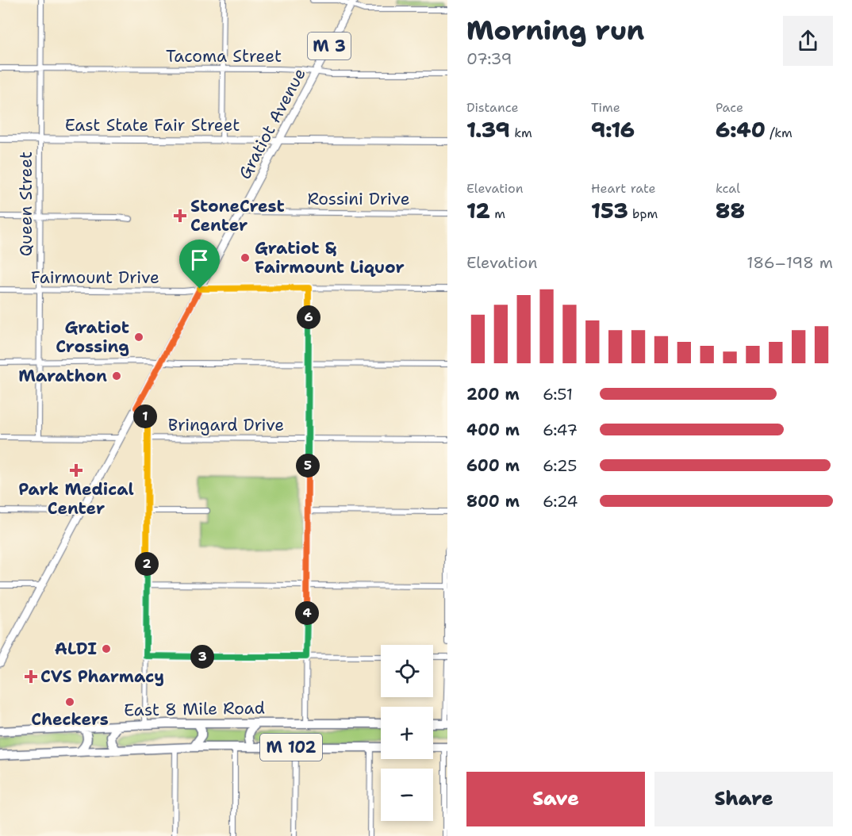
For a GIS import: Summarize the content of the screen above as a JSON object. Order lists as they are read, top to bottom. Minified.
{"streets":{"highway":["East 8 Mile Road","M 102"],"main road":["M 3","Gratiot Avenue"],"street":["Tacoma Street","East State Fair Street","Rossini Drive","Queen Street","Fairmount Drive","Bringard Drive"]},"crossings":[["Tacoma Street","Gratiot Avenue"],["Tacoma Street","Queen Street"],["Gratiot Avenue","East State Fair Street"],["Gratiot Avenue","Rossini Drive"],["Gratiot Avenue","Fairmount Drive"],["East State Fair Street","Queen Street"],["Queen Street","Fairmount Drive"]],"places":{"health":["StoneCrest Center","Park Medical Center","CVS Pharmacy"],"other":["Gratiot & Fairmount Liquor","Gratiot Crossing","Marathon","ALDI","Checkers"]},"page":{"heading":["Morning run","07:39"],"stats":[["Distance","1.39 km"],["Time","9:16"],["Pace","6:40 /km"],["Elevation","12 m"],["Heart rate","153 bpm"],["kcal","88"]],"chart":["Elevation","186–198 m"],"pins":["6","1","5","2","4","3"],"list":[{"name":"200 m","note":"6:51"},{"name":"400 m","note":"6:47"},{"name":"600 m","note":"6:25"},{"name":"800 m","note":"6:24"}],"map_buttons":["+","−"],"buttons":["Save","Share"]}}
